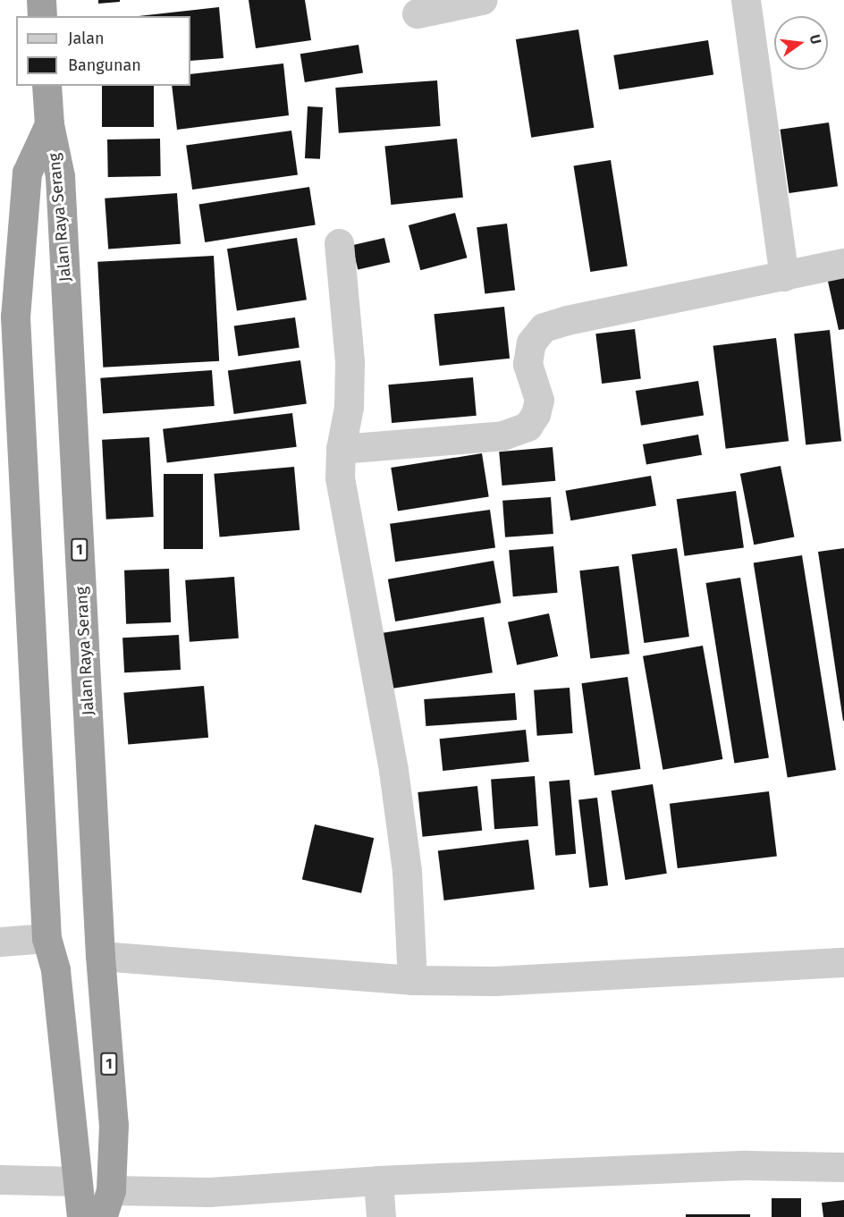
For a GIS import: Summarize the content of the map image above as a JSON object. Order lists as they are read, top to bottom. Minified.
{"streets":{"highway":["Jalan Raya Serang","1"]},"legend":["Jalan","Bangunan"],"north":"right"}
